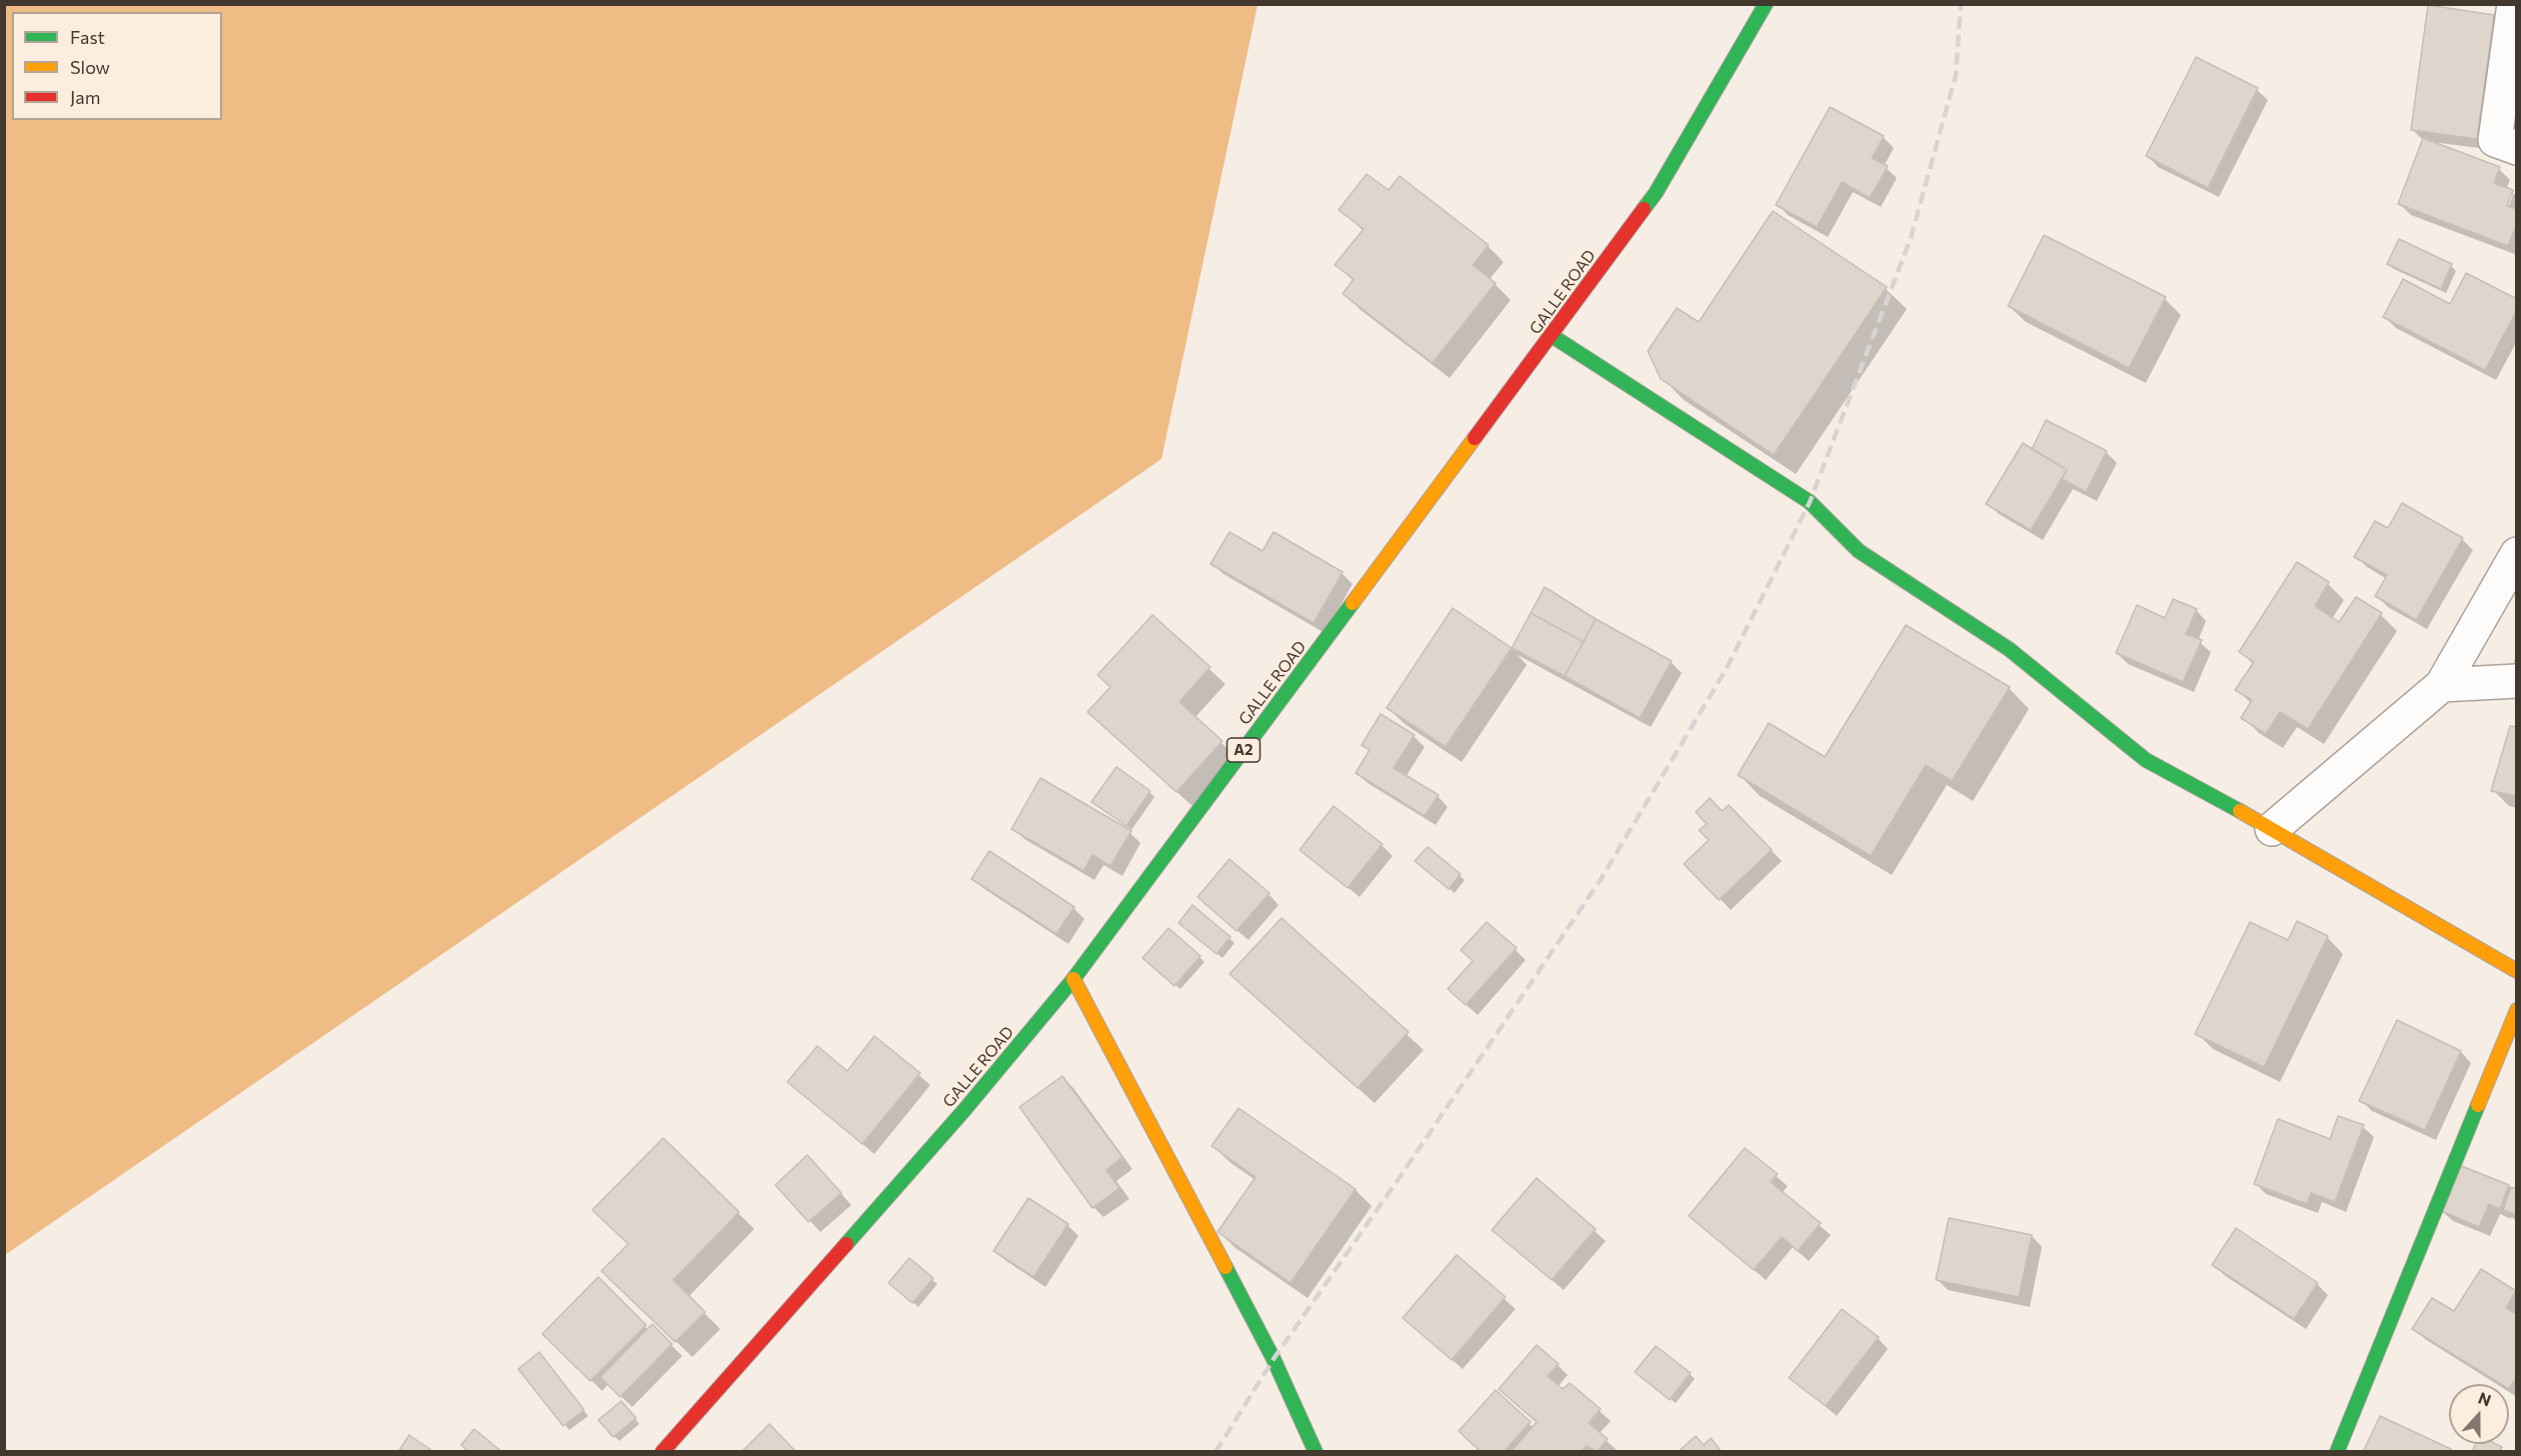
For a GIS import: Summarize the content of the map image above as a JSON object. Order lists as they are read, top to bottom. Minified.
{"streets":{"main road":["GALLE ROAD","A2"]},"legend":["Fast","Slow","Jam"],"north":"top"}
